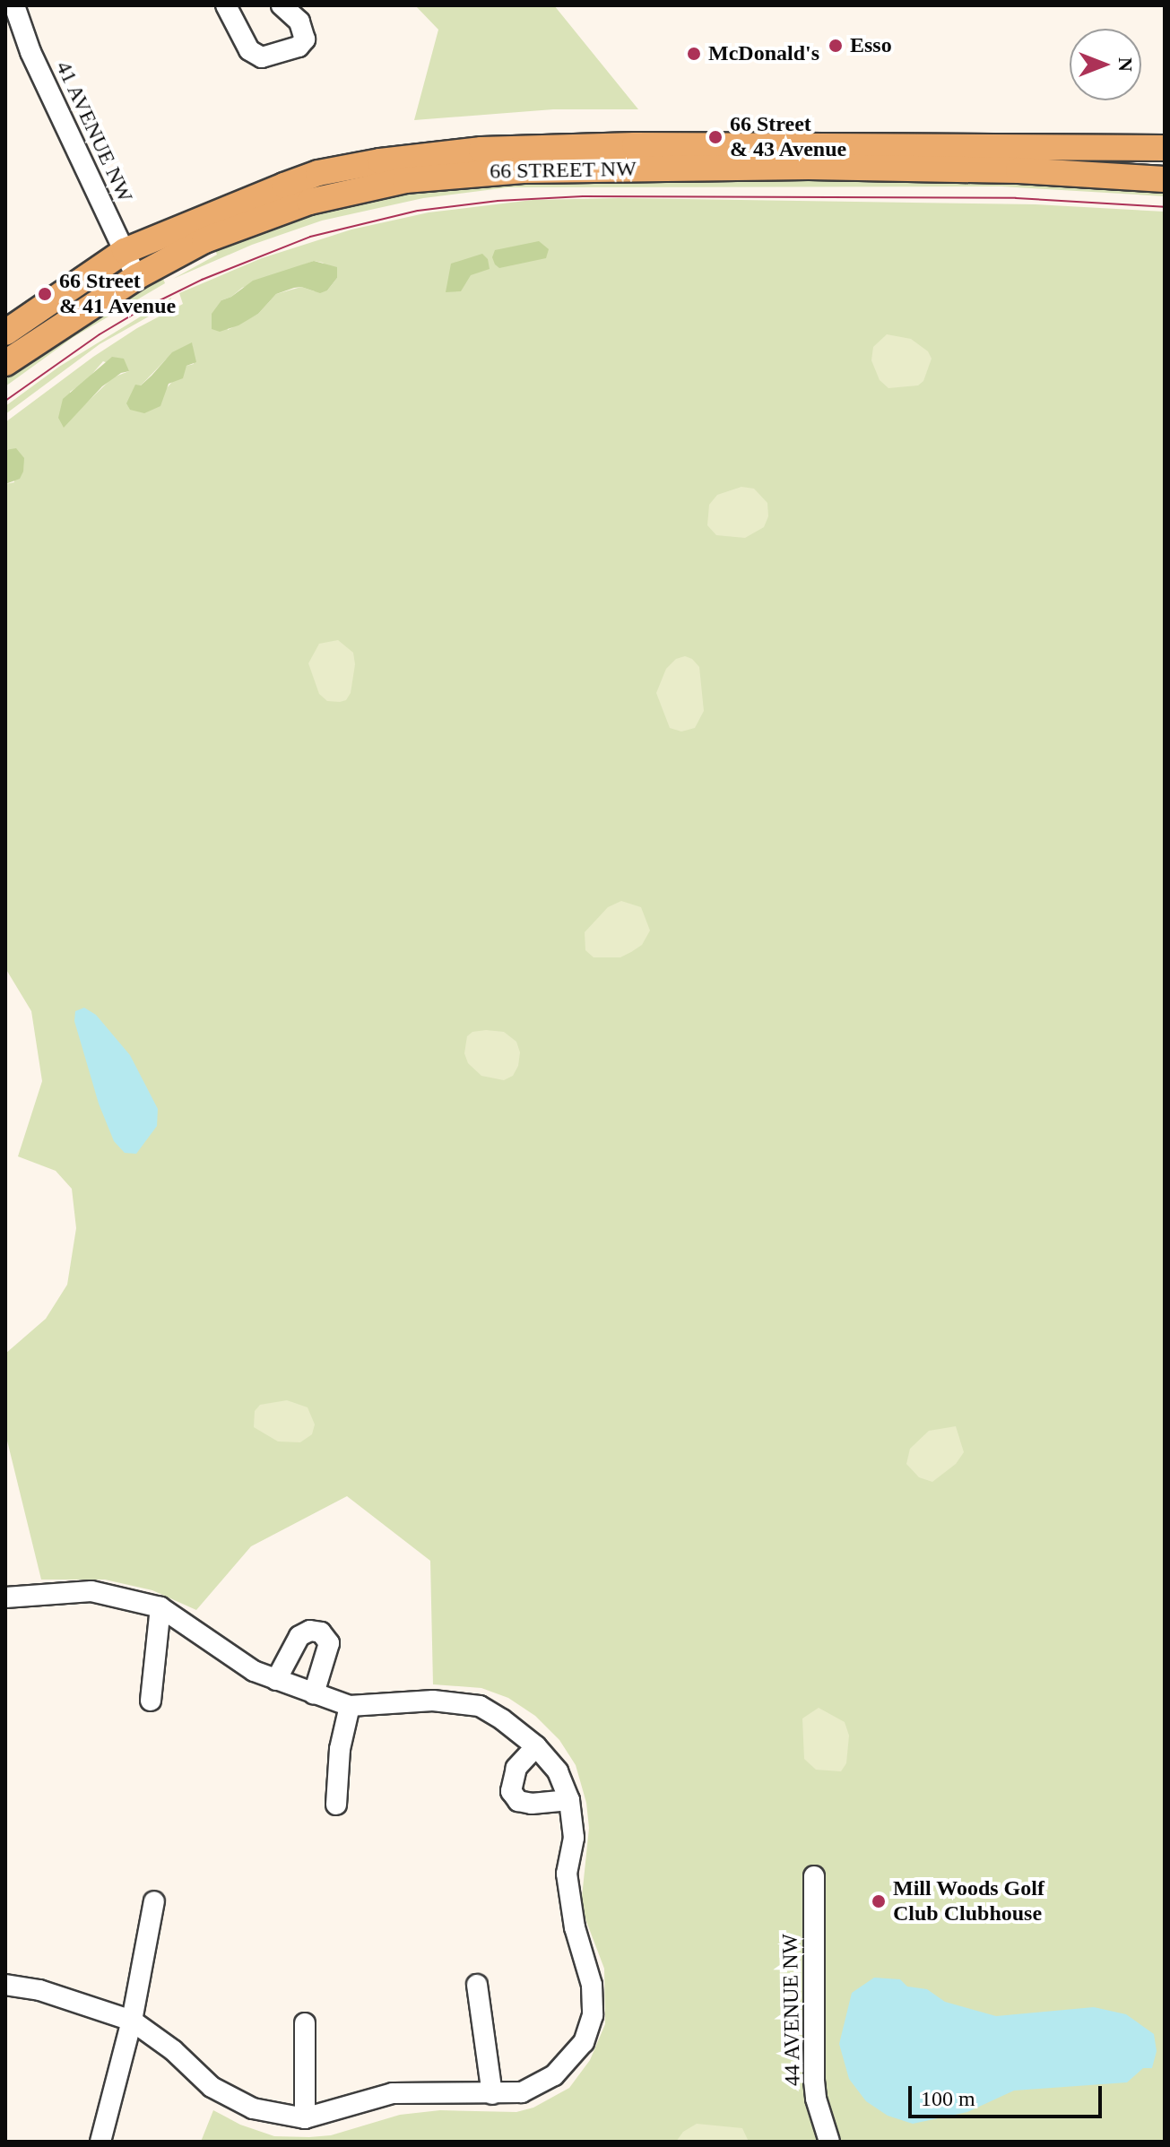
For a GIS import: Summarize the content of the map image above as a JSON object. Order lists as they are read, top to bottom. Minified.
{"streets":{"main road":["66 STREET NW"],"street":["41 AVENUE NW","44 AVENUE NW"]},"crossings":[["41 AVENUE NW","66 STREET NW"]],"places":["Esso","McDonald's","66 Street & 43 Avenue","66 Street & 41 Avenue","Mill Woods Golf Club Clubhouse"],"scale_bar":"100 m","north":"right"}
